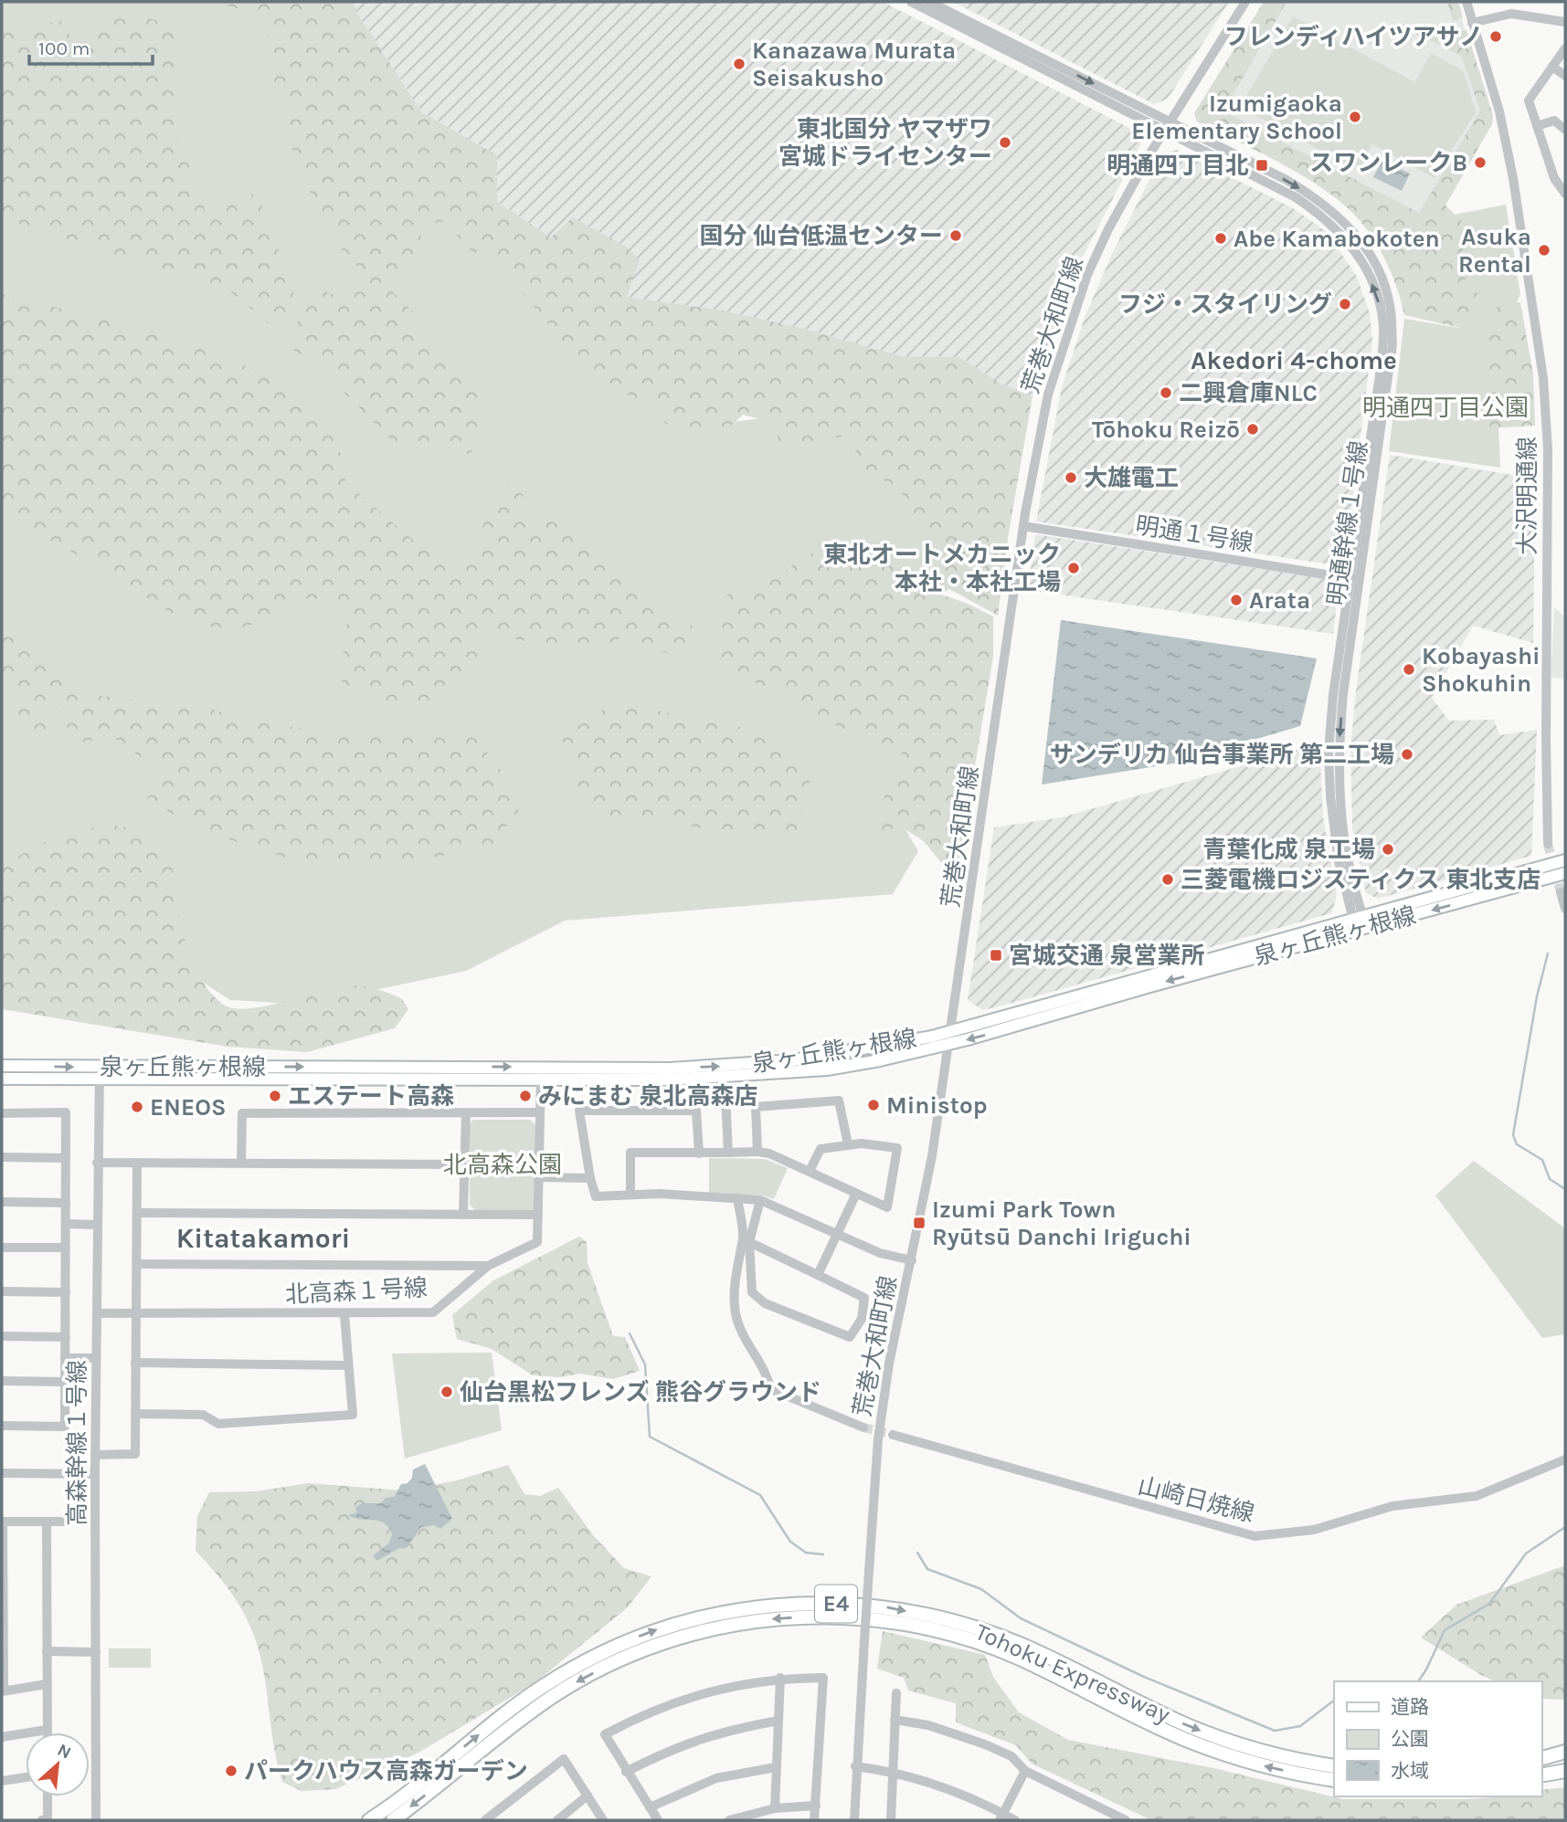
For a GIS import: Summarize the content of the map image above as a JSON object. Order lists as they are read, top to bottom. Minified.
{"streets":{"highway":["E4","Tohoku Expressway"],"main road":["泉ヶ丘熊ヶ根線"],"street":["荒巻大和町線","大沢明通線","明通１号線","北高森１号線","高森幹線１号線","山崎日焼線"]},"crossings":[["荒巻大和町線","明通１号線"],["荒巻大和町線","泉ヶ丘熊ヶ根線"],["泉ヶ丘熊ヶ根線","北高森１号線"],["泉ヶ丘熊ヶ根線","高森幹線１号線"],["北高森１号線","高森幹線１号線"]],"districts":["Akedori 4-chome","Kitatakamori"],"parks":["明通四丁目公園","北高森公園"],"places":{"other":["フレンディハイツアサノ","Kanazawa Murata Seisakusho","Izumigaoka Elementary School","東北国分 ヤマザワ 宮城ドライセンター","スワンレークB","国分 仙台低温センター","Abe Kamabokoten","Asuka Rental","フジ・スタイリング","二興倉庫NLC","Tōhoku Reizō","大雄電工","東北オートメカニック 本社・本社工場","Arata","Kobayashi Shokuhin","サンデリカ 仙台事業所 第二工場","青葉化成 泉工場","三菱電機ロジスティクス 東北支店","エステート高森","みにまむ 泉北高森店","Ministop","ENEOS","仙台黒松フレンズ 熊谷グラウンド","パークハウス高森ガーデン"],"transit":["明通四丁目北","宮城交通 泉営業所","Izumi Park Town Ryūtsū Danchi Iriguchi"]},"legend":["道路","公園","水域"],"scale_bar":"100 m","north":"top right"}
